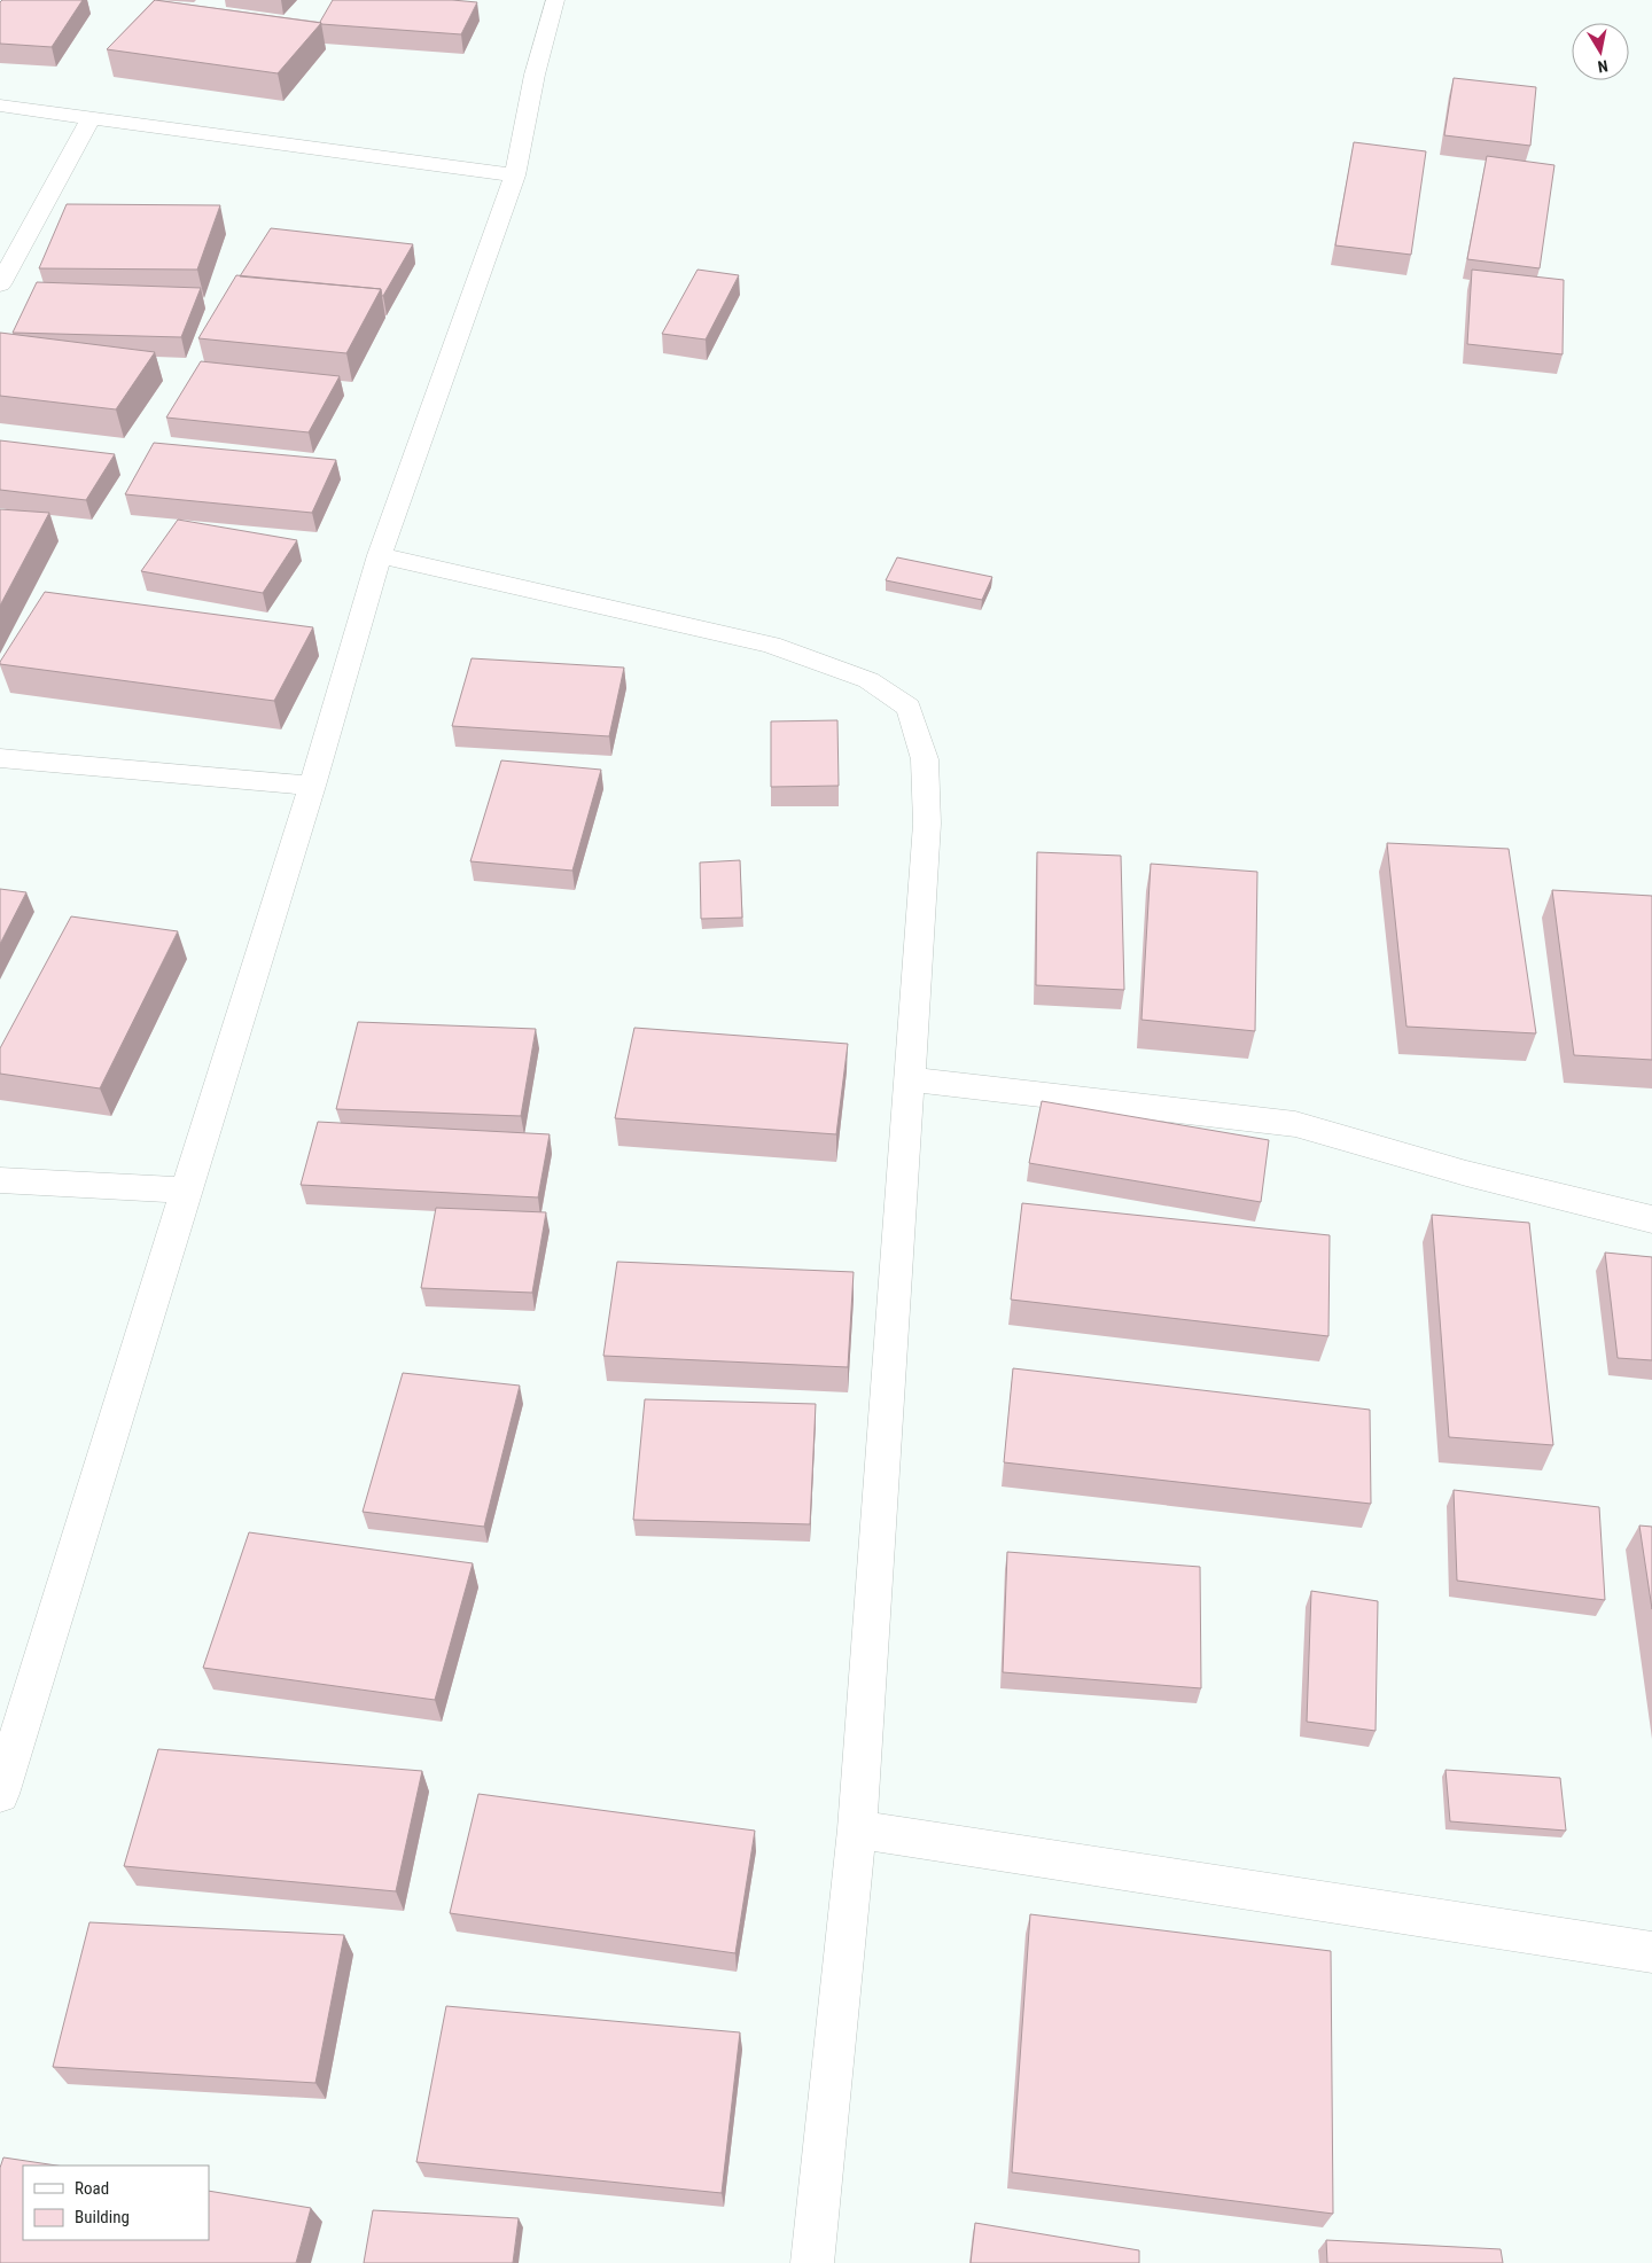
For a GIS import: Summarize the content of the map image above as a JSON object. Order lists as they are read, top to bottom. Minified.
{"legend":["Road","Building"],"north":"bottom"}
